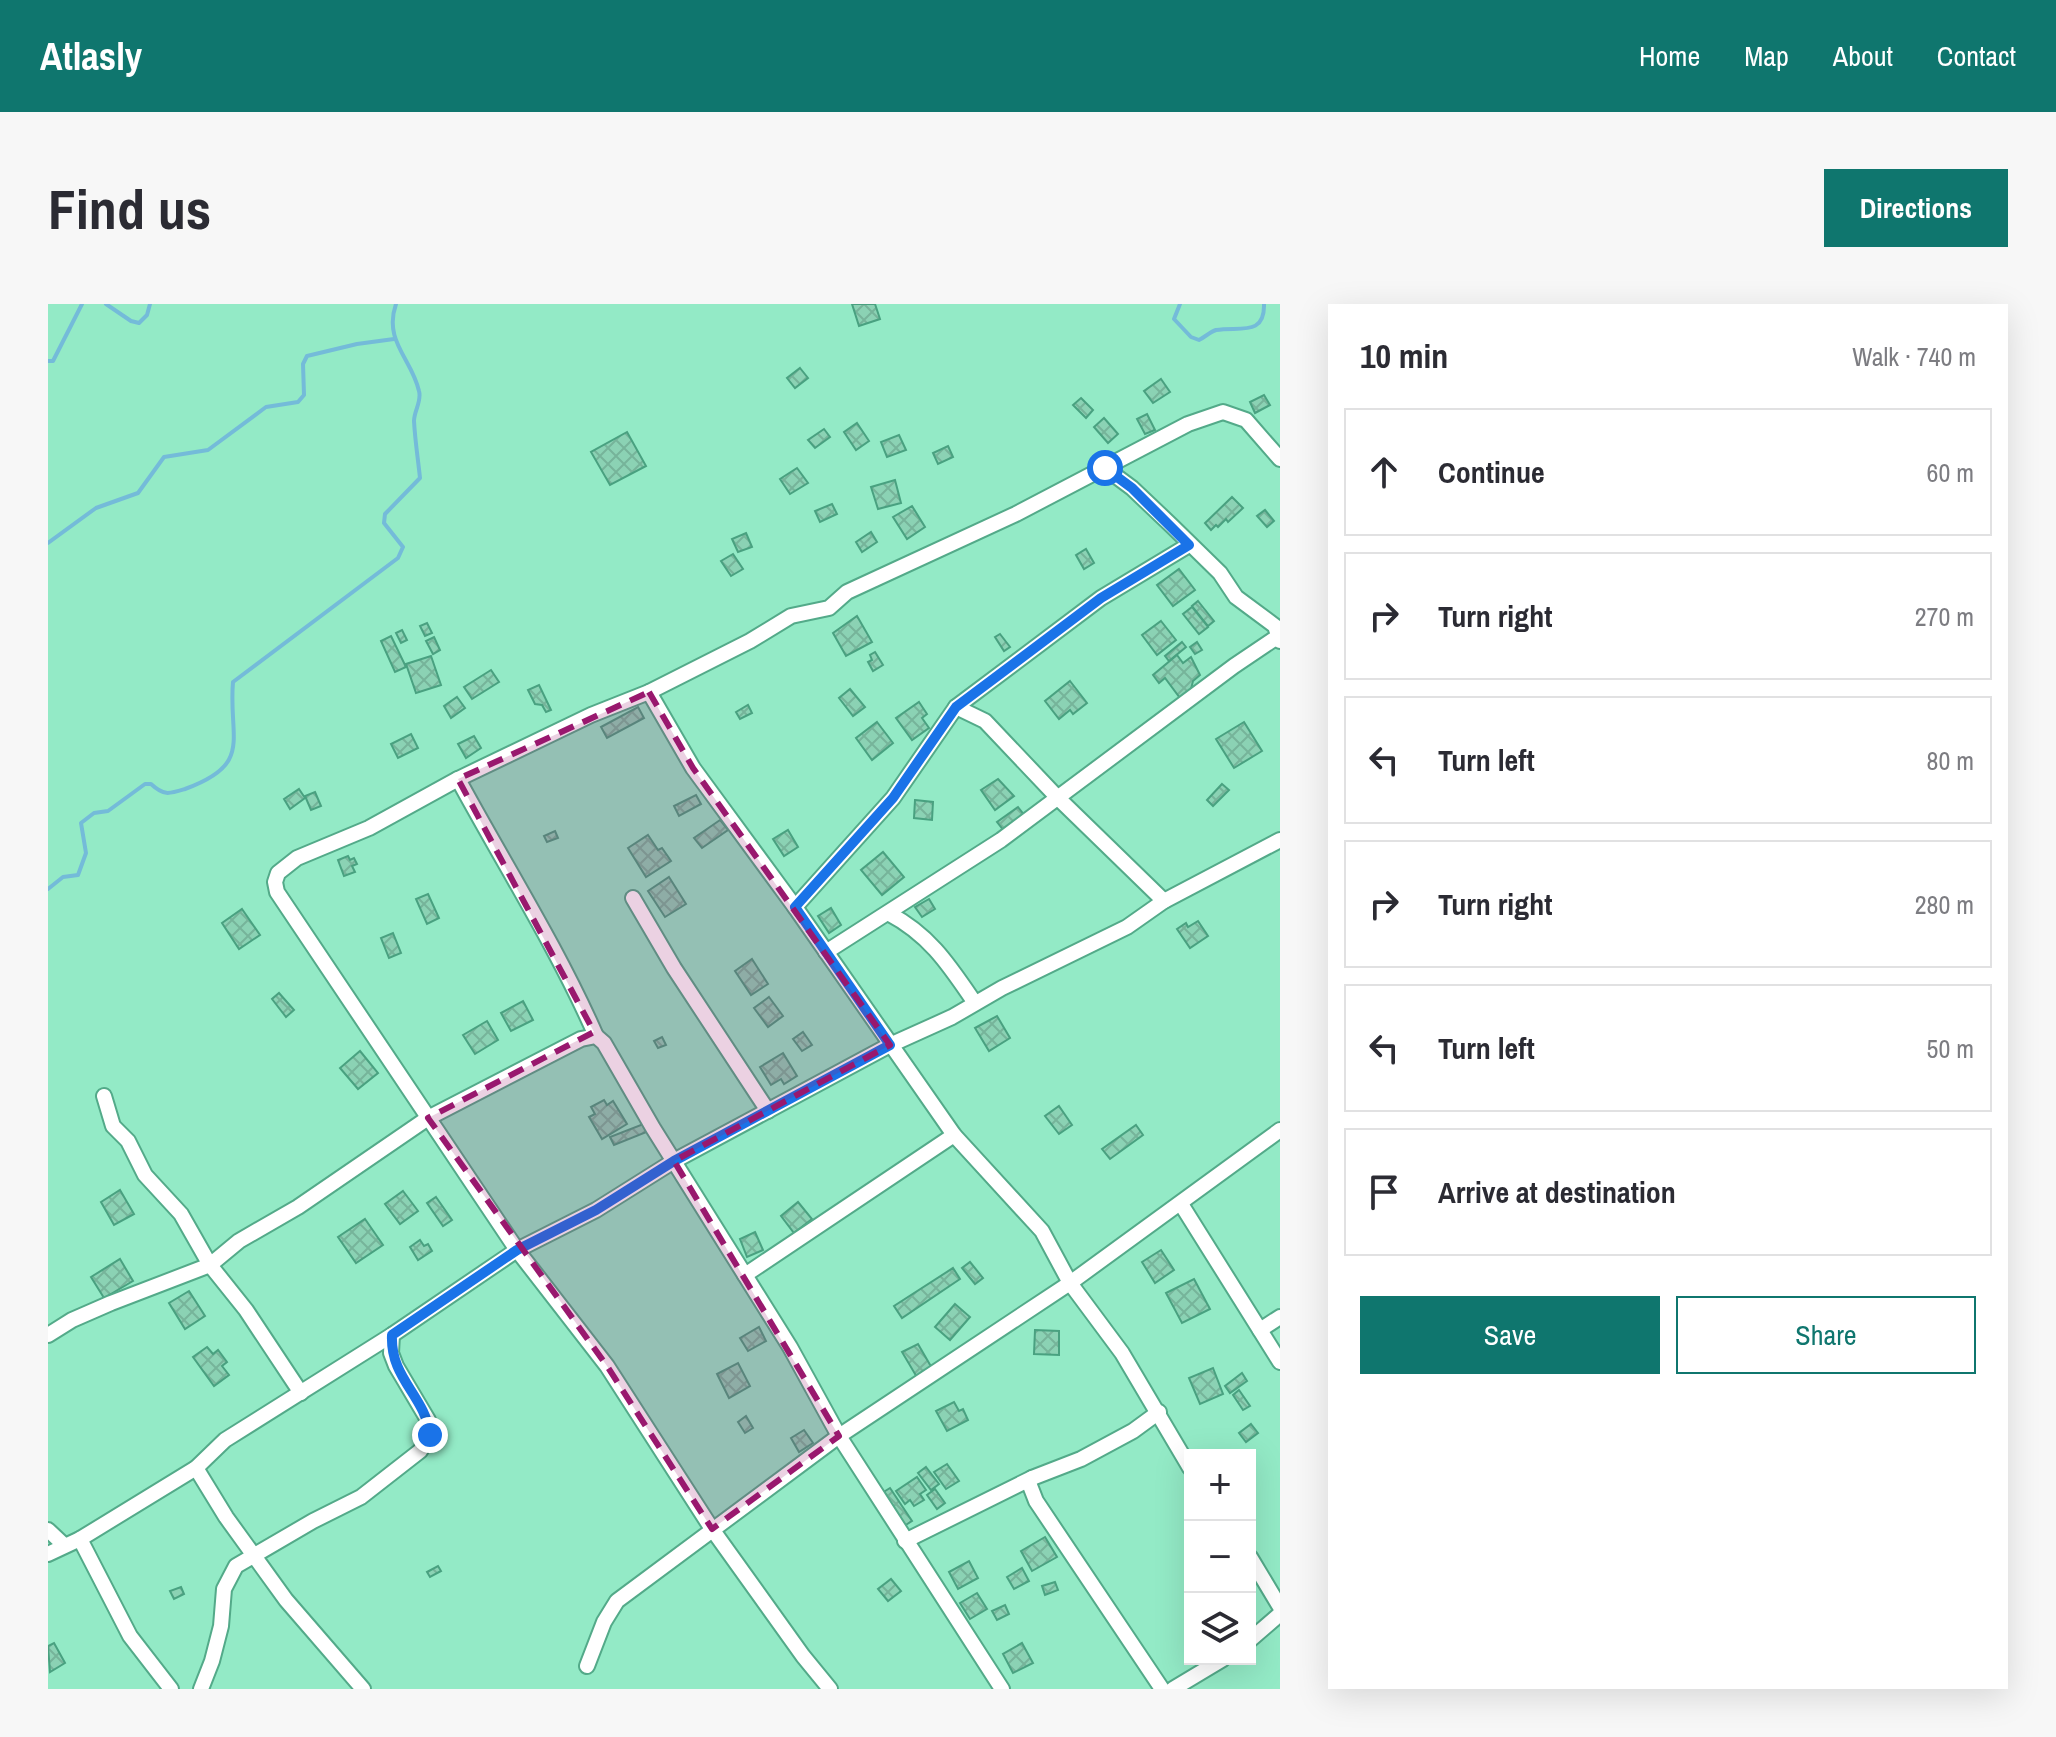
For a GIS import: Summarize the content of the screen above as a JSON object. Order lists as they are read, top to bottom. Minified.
{"page":{"header":"Atlasly","nav":["Home","Map","About","Contact"],"buttons":["Directions",["Save","Share"]],"title":"Find us","heading":["10 min","Walk · 740 m"],"list":[["Continue","60 m"],["Turn right","270 m"],["Turn left","80 m"],["Turn right","280 m"],["Turn left","50 m"],"Arrive at destination"],"map_buttons":["+","−"]}}
